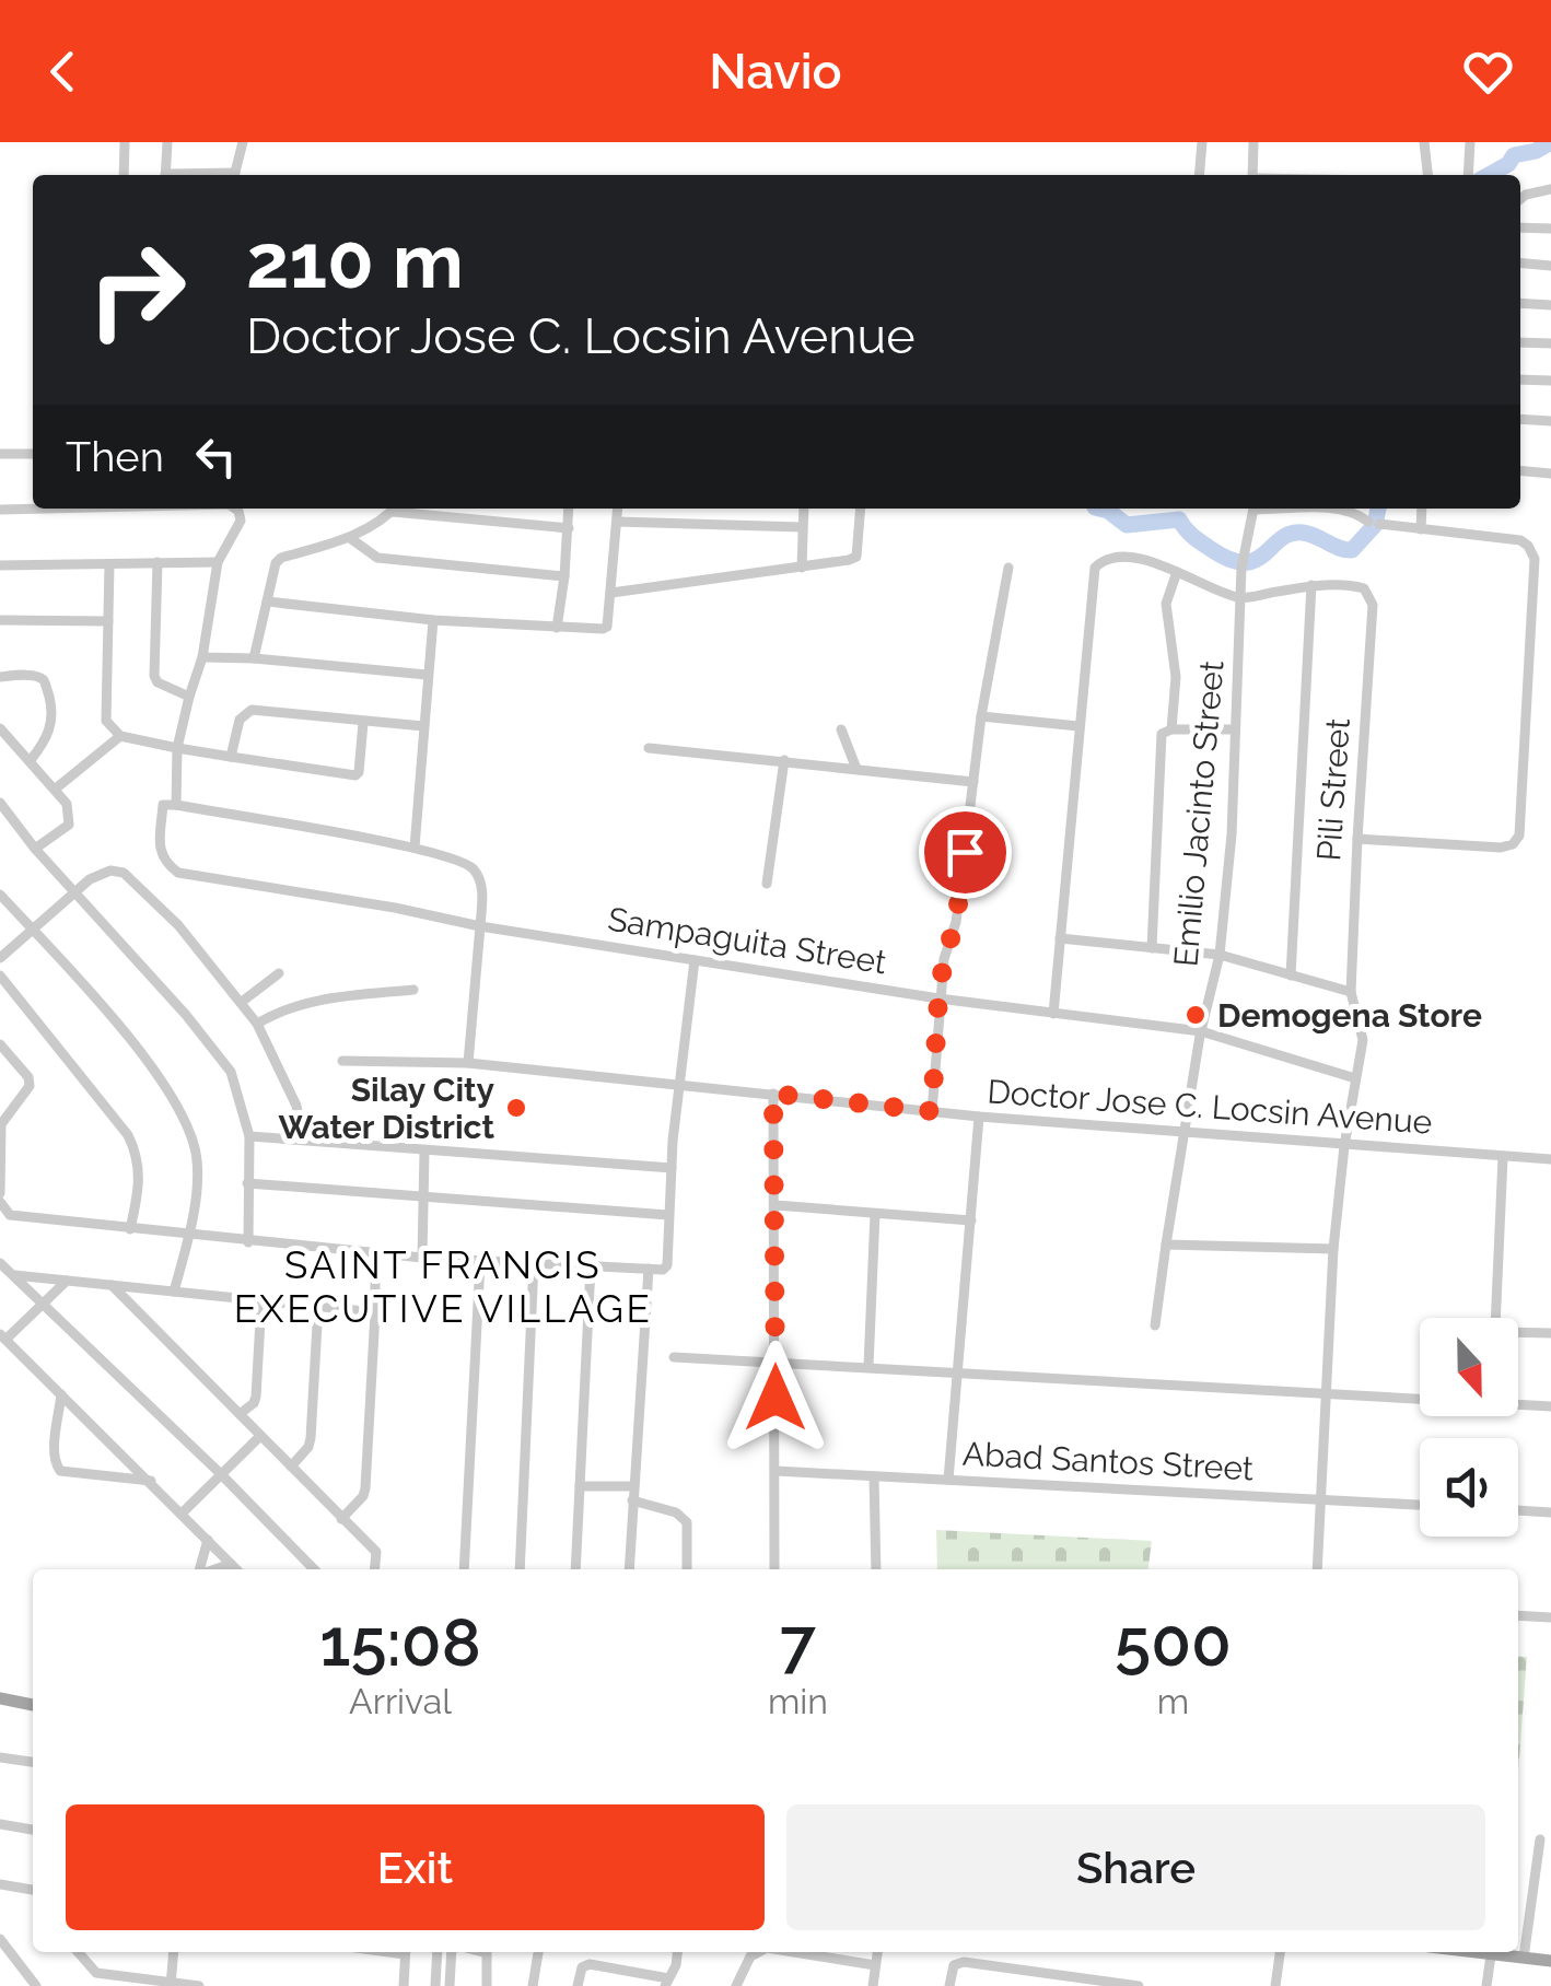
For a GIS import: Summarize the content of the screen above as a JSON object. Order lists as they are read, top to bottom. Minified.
{"streets":{"street":["Pili Street","Emilio Jacinto Street","Sampaguita Street","Doctor Jose C. Locsin Avenue","Abad Santos Street"]},"crossings":[["Pili Street","Sampaguita Street"],["Pili Street","Doctor Jose C. Locsin Avenue"],["Pili Street","Abad Santos Street"],["Emilio Jacinto Street","Sampaguita Street"],["Emilio Jacinto Street","Doctor Jose C. Locsin Avenue"]],"districts":["SAINT FRANCIS EXECUTIVE VILLAGE"],"places":["Demogena Store","Silay City Water District"],"north":"bottom","page":{"header":"Navio","turn":["210 m","Doctor Jose C. Locsin Avenue"],"then":"Then","eta":["15:08","Arrival","7","min","500","m"],"buttons":["Exit","Share"]}}
